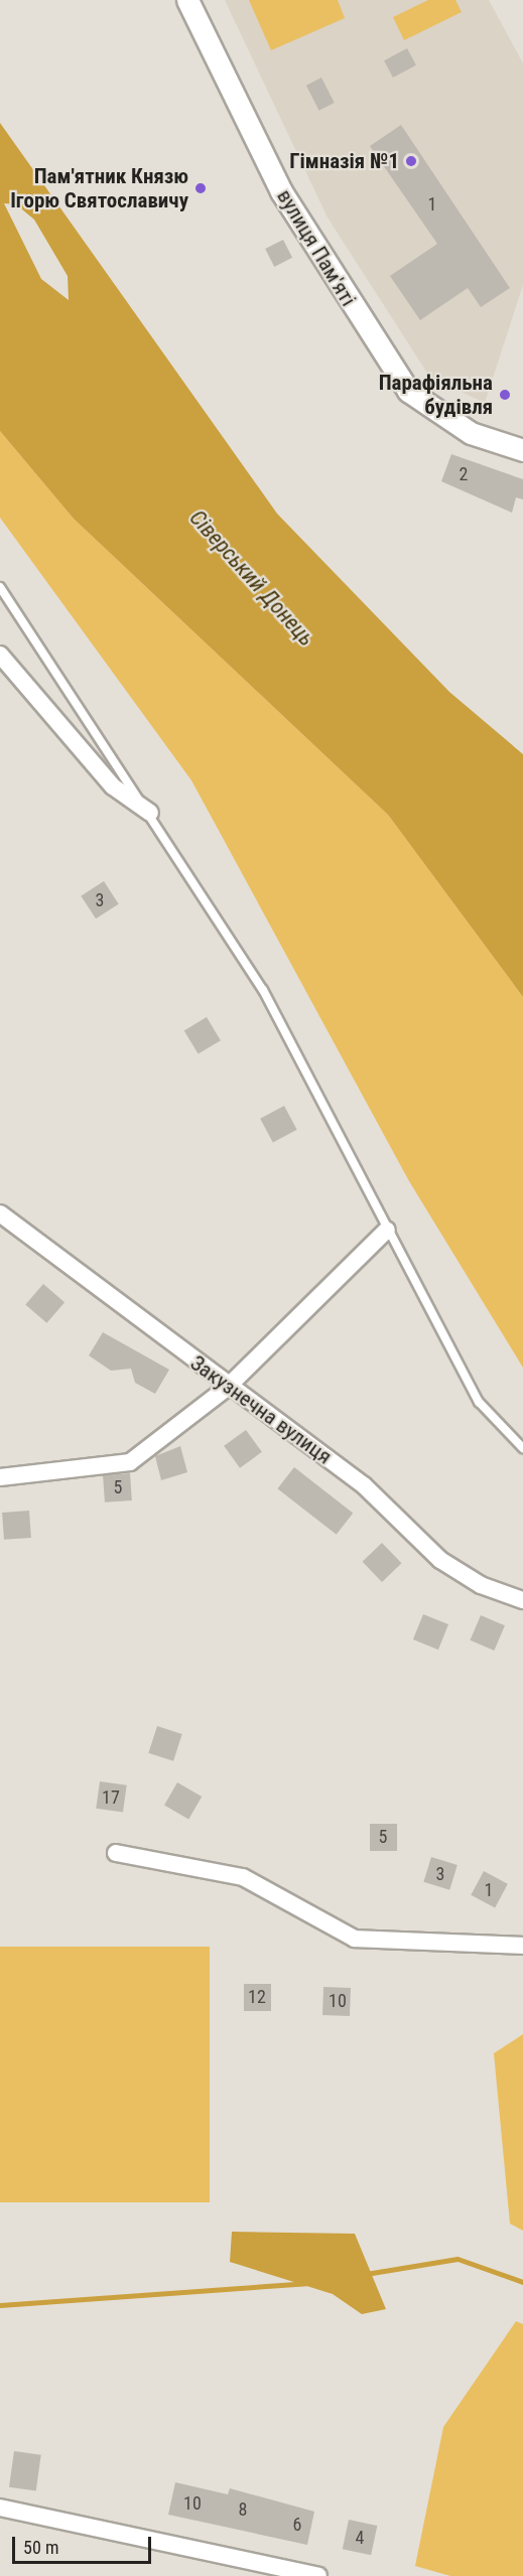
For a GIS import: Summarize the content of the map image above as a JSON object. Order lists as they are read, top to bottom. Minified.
{"streets":{"street":["вулиця Пам'яті","Закузнечна вулиця"]},"water":["Сіверський Донець"],"places":["Гімназія №1","Пам'ятник Князю Ігорю Святославичу","Парафіяльна будівля"],"house_numbers":["1","2","3","5","17","5","3","1","12","10","10","8","6","4"],"scale_bar":"50 m"}
